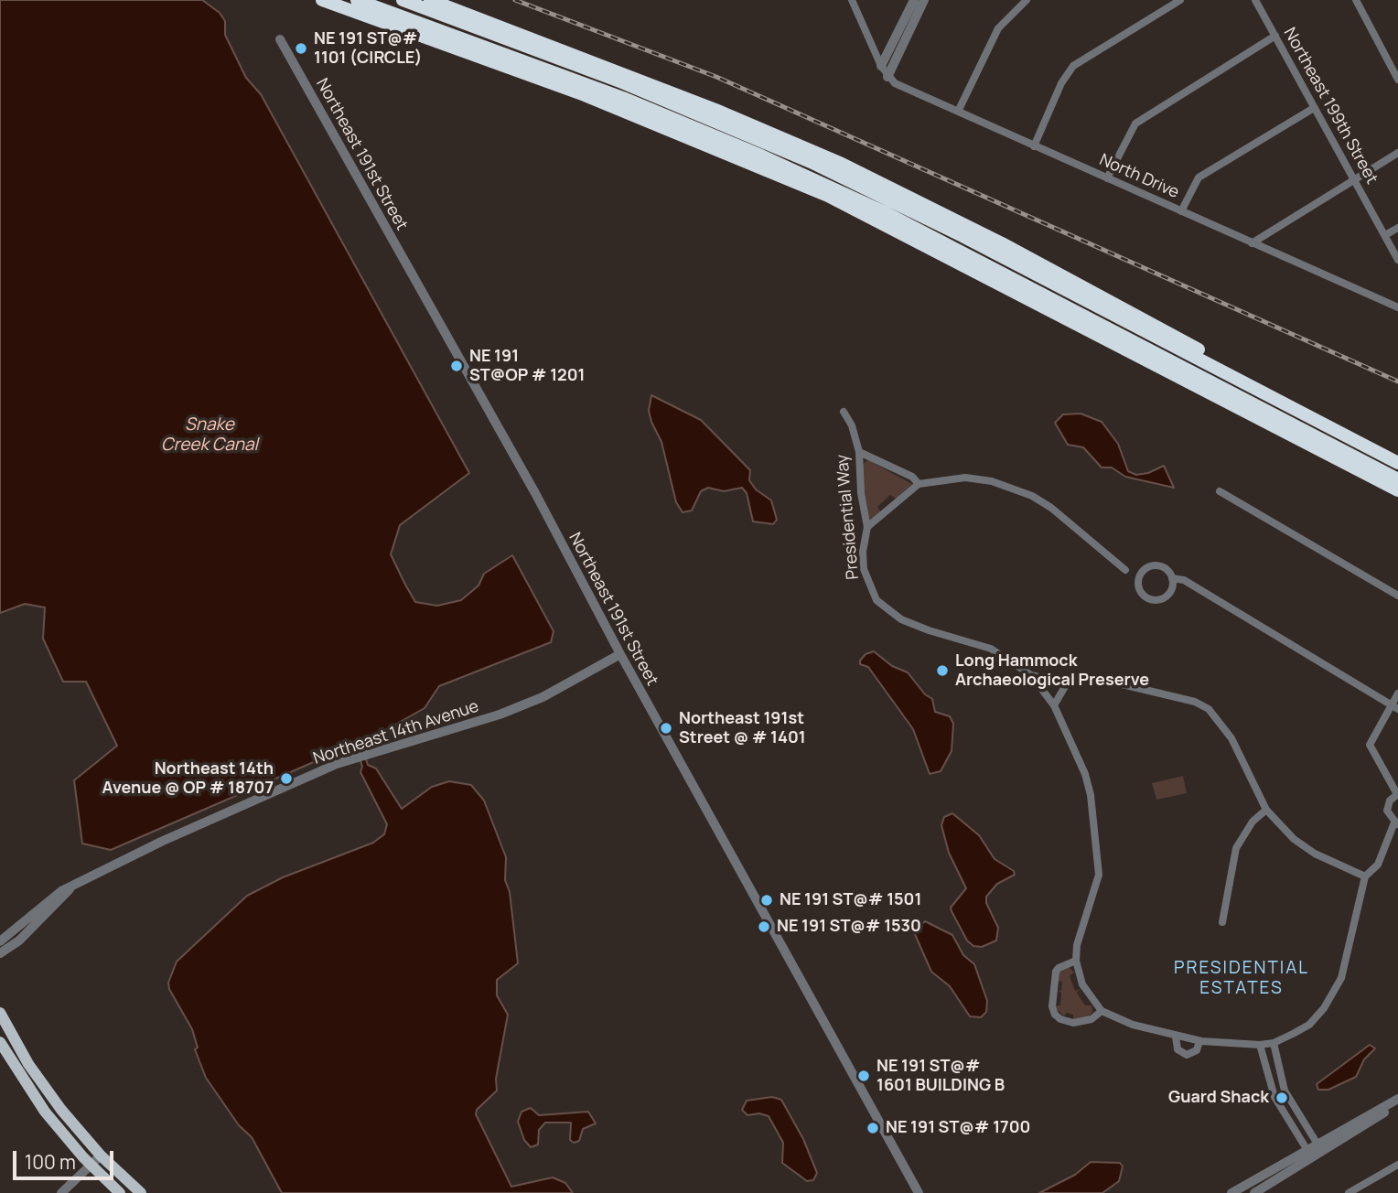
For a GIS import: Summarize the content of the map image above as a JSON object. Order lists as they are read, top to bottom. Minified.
{"streets":{"street":["Northeast 199th Street","Northeast 191st Street","North Drive","Presidential Way","Northeast 14th Avenue"]},"crossings":[["Northeast 191st Street","Northeast 14th Avenue"]],"districts":["PRESIDENTIAL ESTATES"],"water":["Snake Creek Canal"],"places":["NE 191 ST@# 1101 (CIRCLE)","NE 191 ST@OP # 1201","Long Hammock Archaeological Preserve","Northeast 191st Street @ # 1401","Northeast 14th Avenue @ OP # 18707","NE 191 ST@# 1501","NE 191 ST@# 1530","NE 191 ST@# 1601 BUILDING B","Guard Shack","NE 191 ST@# 1700"],"scale_bar":"100 m"}
